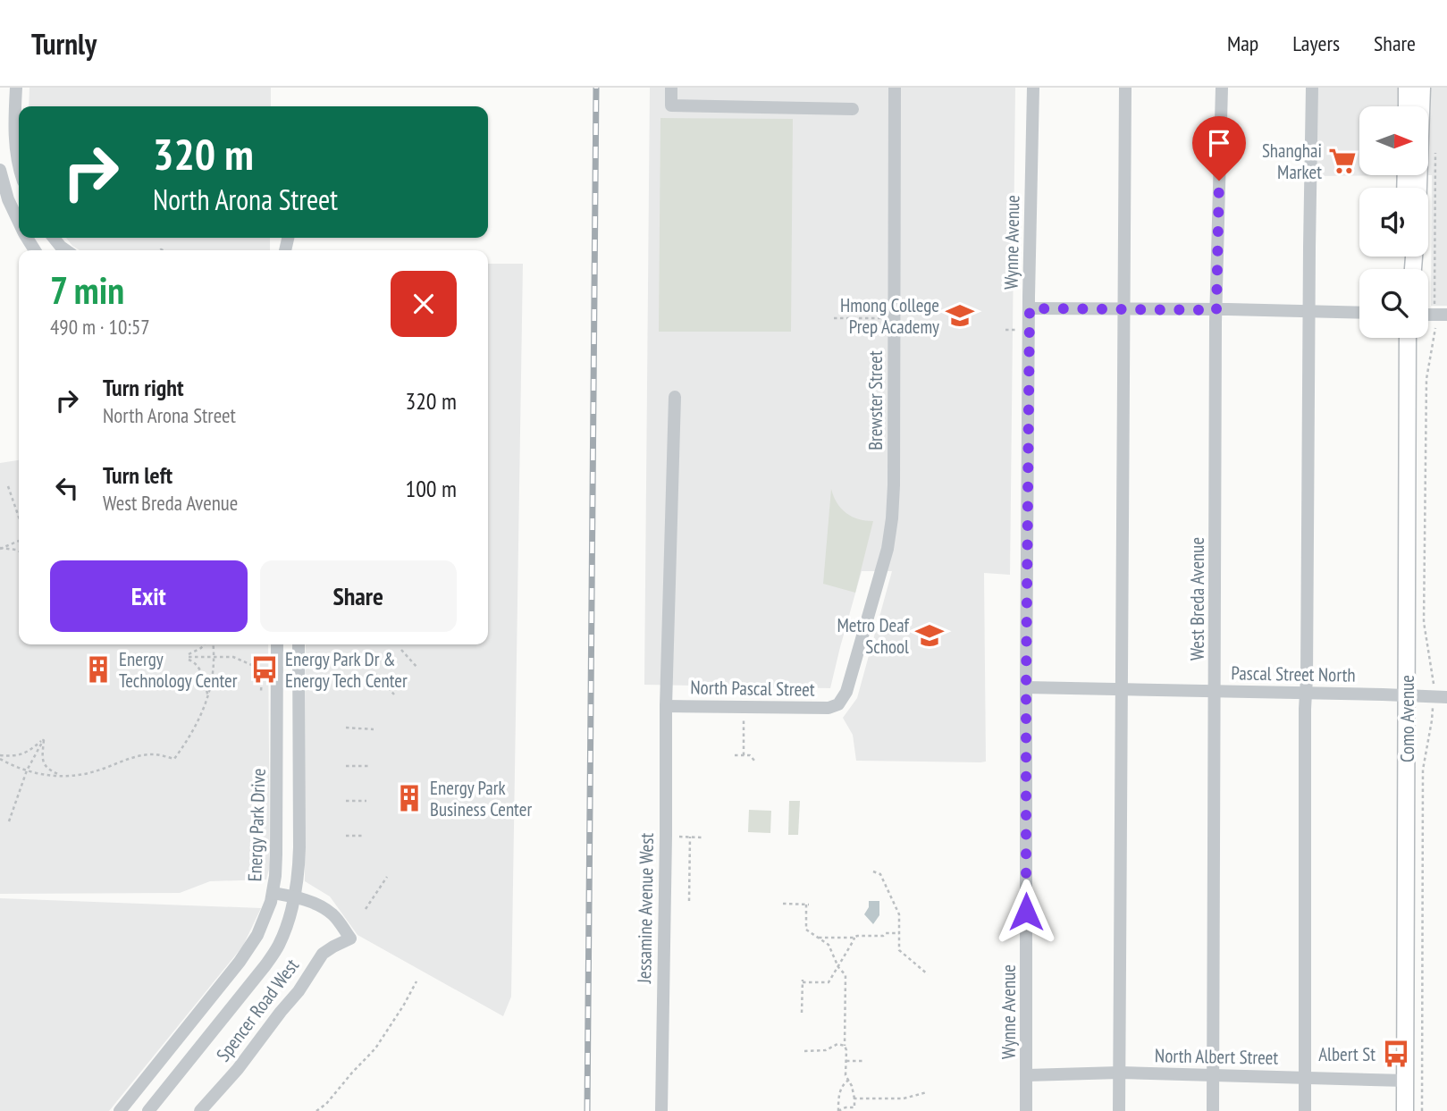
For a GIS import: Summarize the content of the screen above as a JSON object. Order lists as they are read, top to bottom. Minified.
{"streets":{"main road":["Como Avenue"],"street":["Wynne Avenue","Brewster Street","West Breda Avenue","Pascal Street North","North Pascal Street","Energy Park Drive","Jessamine Avenue West","Spencer Road West","North Albert Street"]},"crossings":[["Wynne Avenue","Pascal Street North"],["Wynne Avenue","North Albert Street"],["Brewster Street","North Pascal Street"],["West Breda Avenue","Pascal Street North"],["West Breda Avenue","North Albert Street"],["Pascal Street North","Como Avenue"],["North Pascal Street","Jessamine Avenue West"],["Como Avenue","North Albert Street"]],"places":{"supermarket":["Shanghai Market"],"school or university":["Hmong College Prep Academy","Metro Deaf School"],"building":["Energy Technology Center","Energy Park Business Center"],"bus stop":["Energy Park Dr & Energy Tech Center","Albert St"]},"north":"right","page":{"header":"Turnly","nav":["Map","Layers","Share"],"turn":["320 m","North Arona Street"],"heading":["7 min","490 m · 10:57"],"list":[{"name":"Turn right","note":"North Arona Street","value":"320 m"},{"name":"Turn left","note":"West Breda Avenue","value":"100 m"}],"buttons":["Exit","Share"]}}
